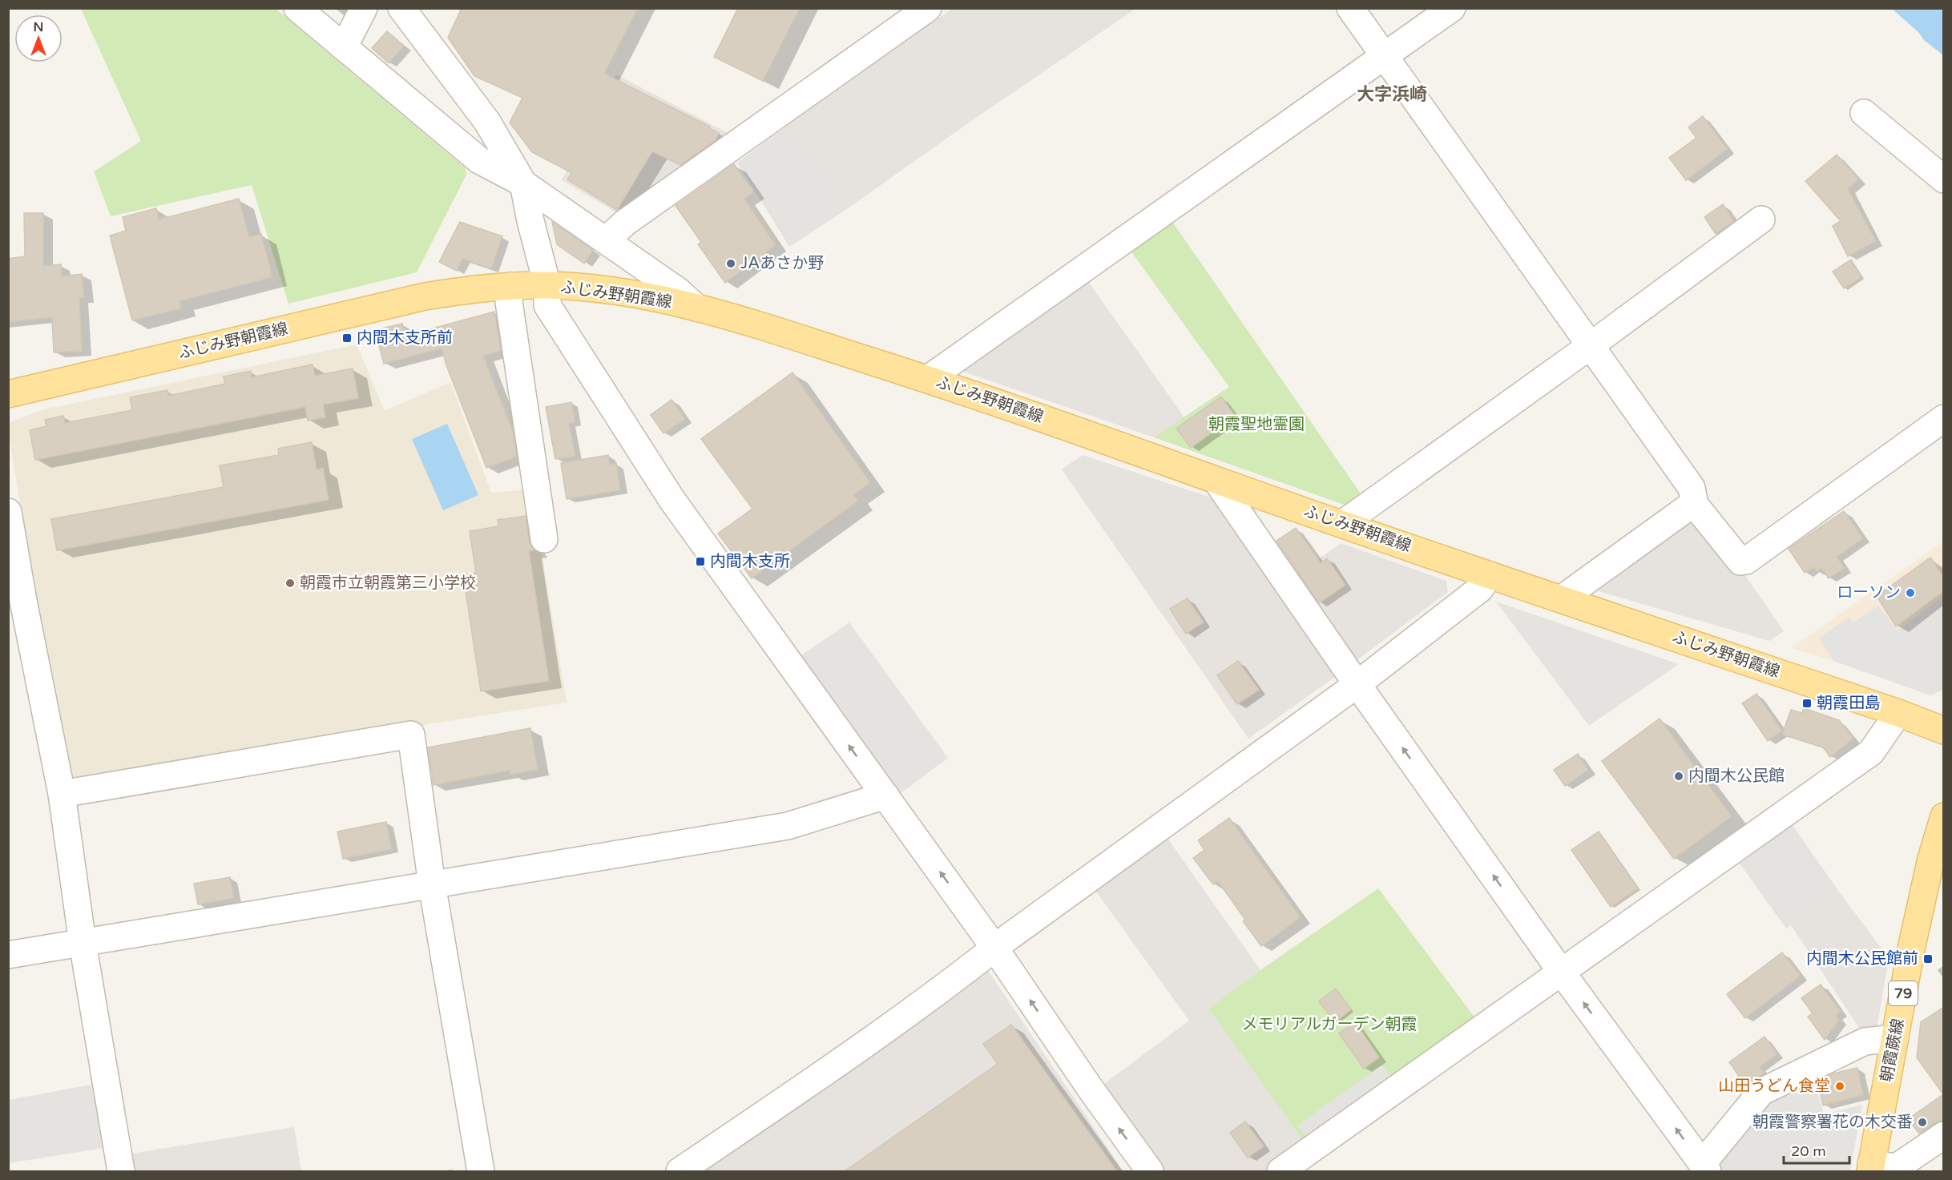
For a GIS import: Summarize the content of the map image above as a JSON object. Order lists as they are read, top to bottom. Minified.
{"streets":{"main road":["ふじみ野朝霞線","79","朝霞蕨線"]},"districts":["大字浜崎"],"parks":["朝霞聖地霊園","メモリアルガーデン朝霞"],"places":{"other":["JAあさか野","朝霞市立朝霞第三小学校","ローソン","内間木公民館","山田うどん食堂","朝霞警察署花の木交番"],"transit":["内間木支所前","内間木支所","朝霞田島","内間木公民館前"]},"scale_bar":"20 m","north":"top"}
